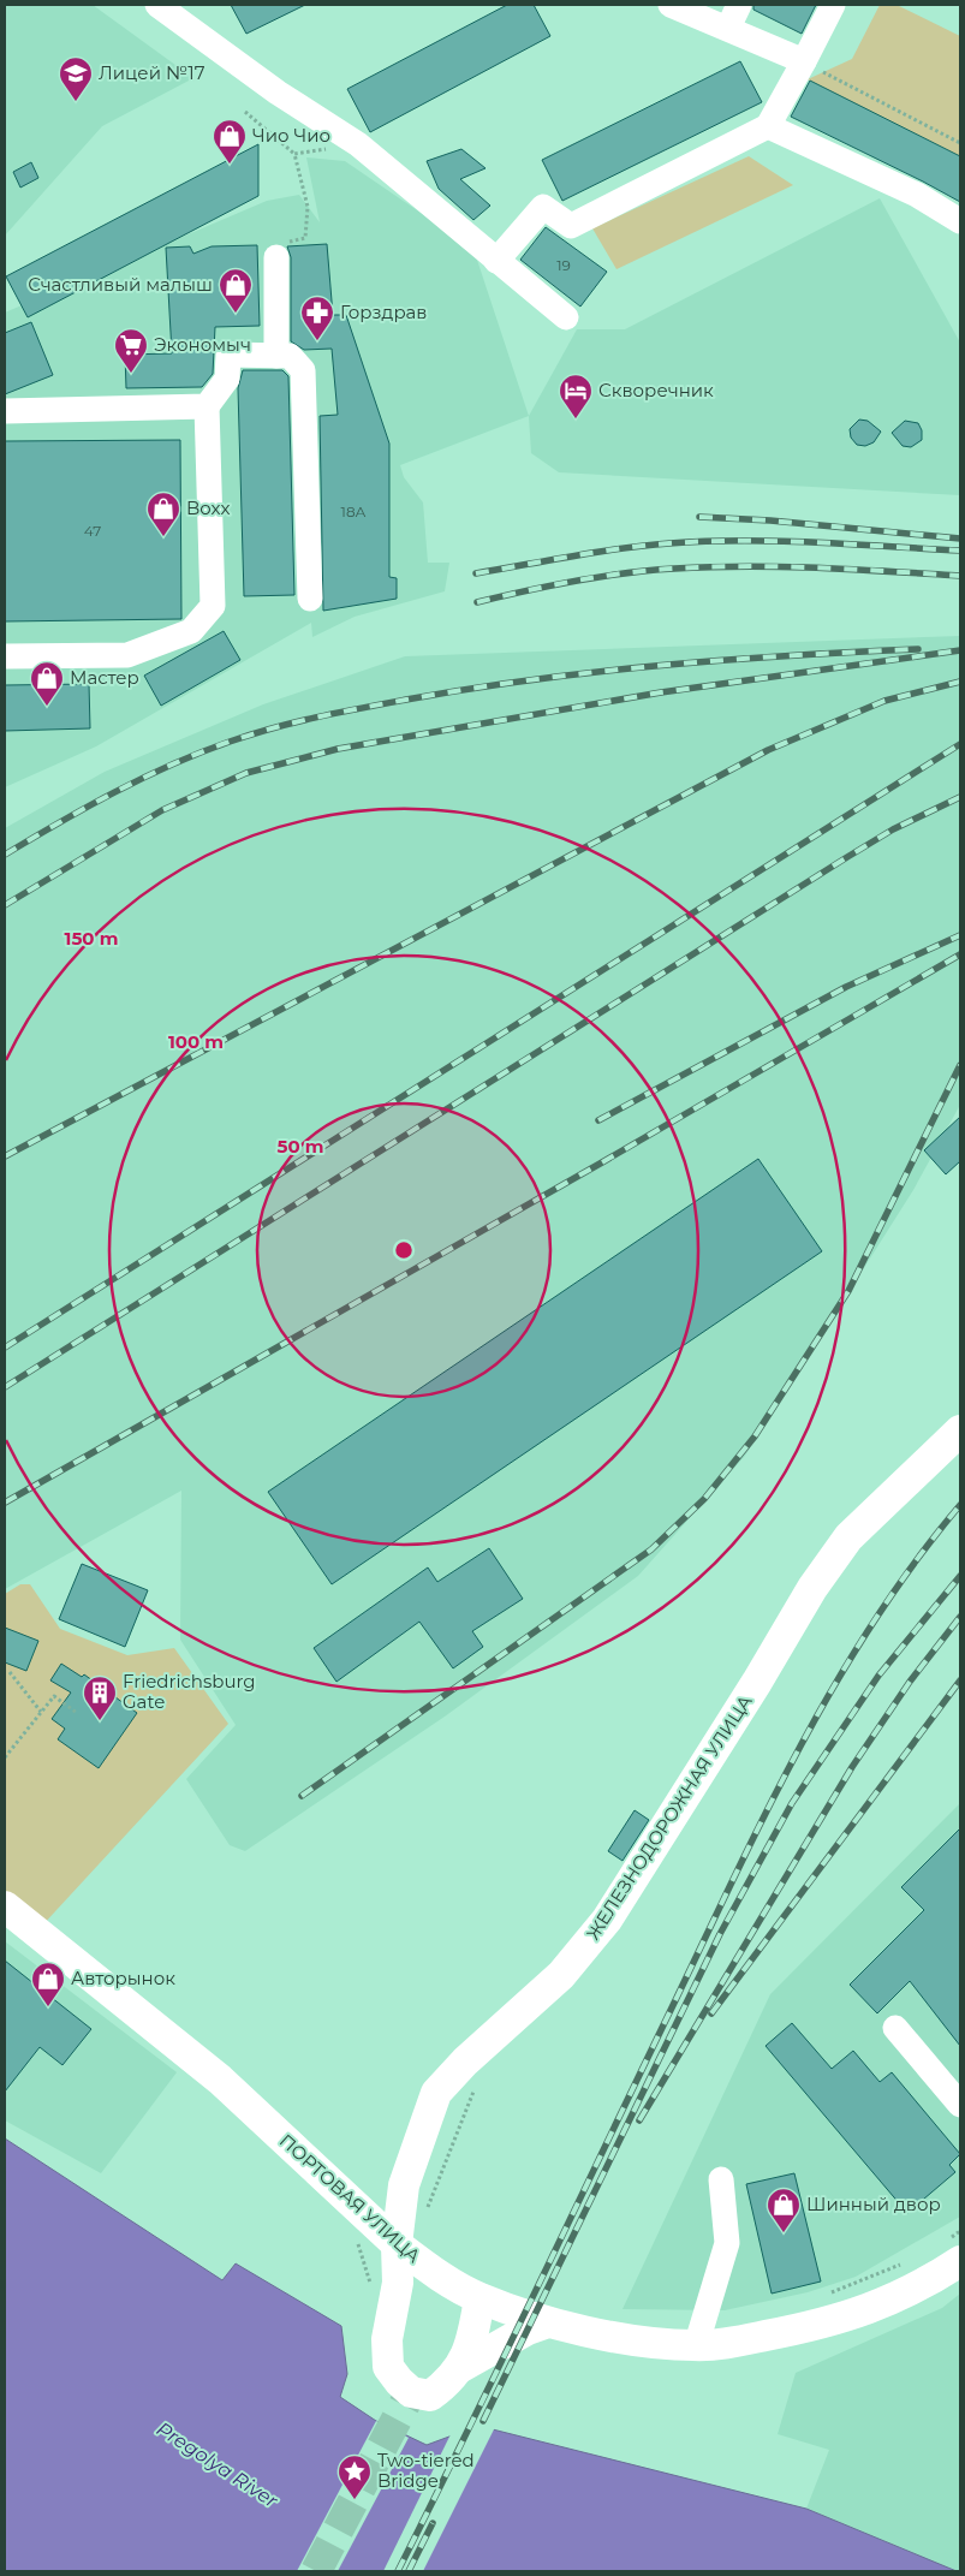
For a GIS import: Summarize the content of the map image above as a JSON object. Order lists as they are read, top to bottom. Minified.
{"streets":{"main road":["ЖЕЛЕЗНОДОРОЖНАЯ УЛИЦА","ПОРТОВАЯ УЛИЦА"]},"crossings":[["ЖЕЛЕЗНОДОРОЖНАЯ УЛИЦА","ПОРТОВАЯ УЛИЦА"]],"water":["Pregolya River"],"places":{"school or university":["Лицей №17"],"shop":["Чио Чио","Счастливый малыш","Boxx","Мастер","Авторынок","Шинный двор"],"pharmacy":["Горздрав"],"supermarket":["Экономыч"],"hotel":["Скворечник"],"building":["Friedrichsburg Gate"],"place":["Two-tiered Bridge"]},"house_numbers":["19","18А","47"],"rings":["150 m","100 m","50 m"]}
